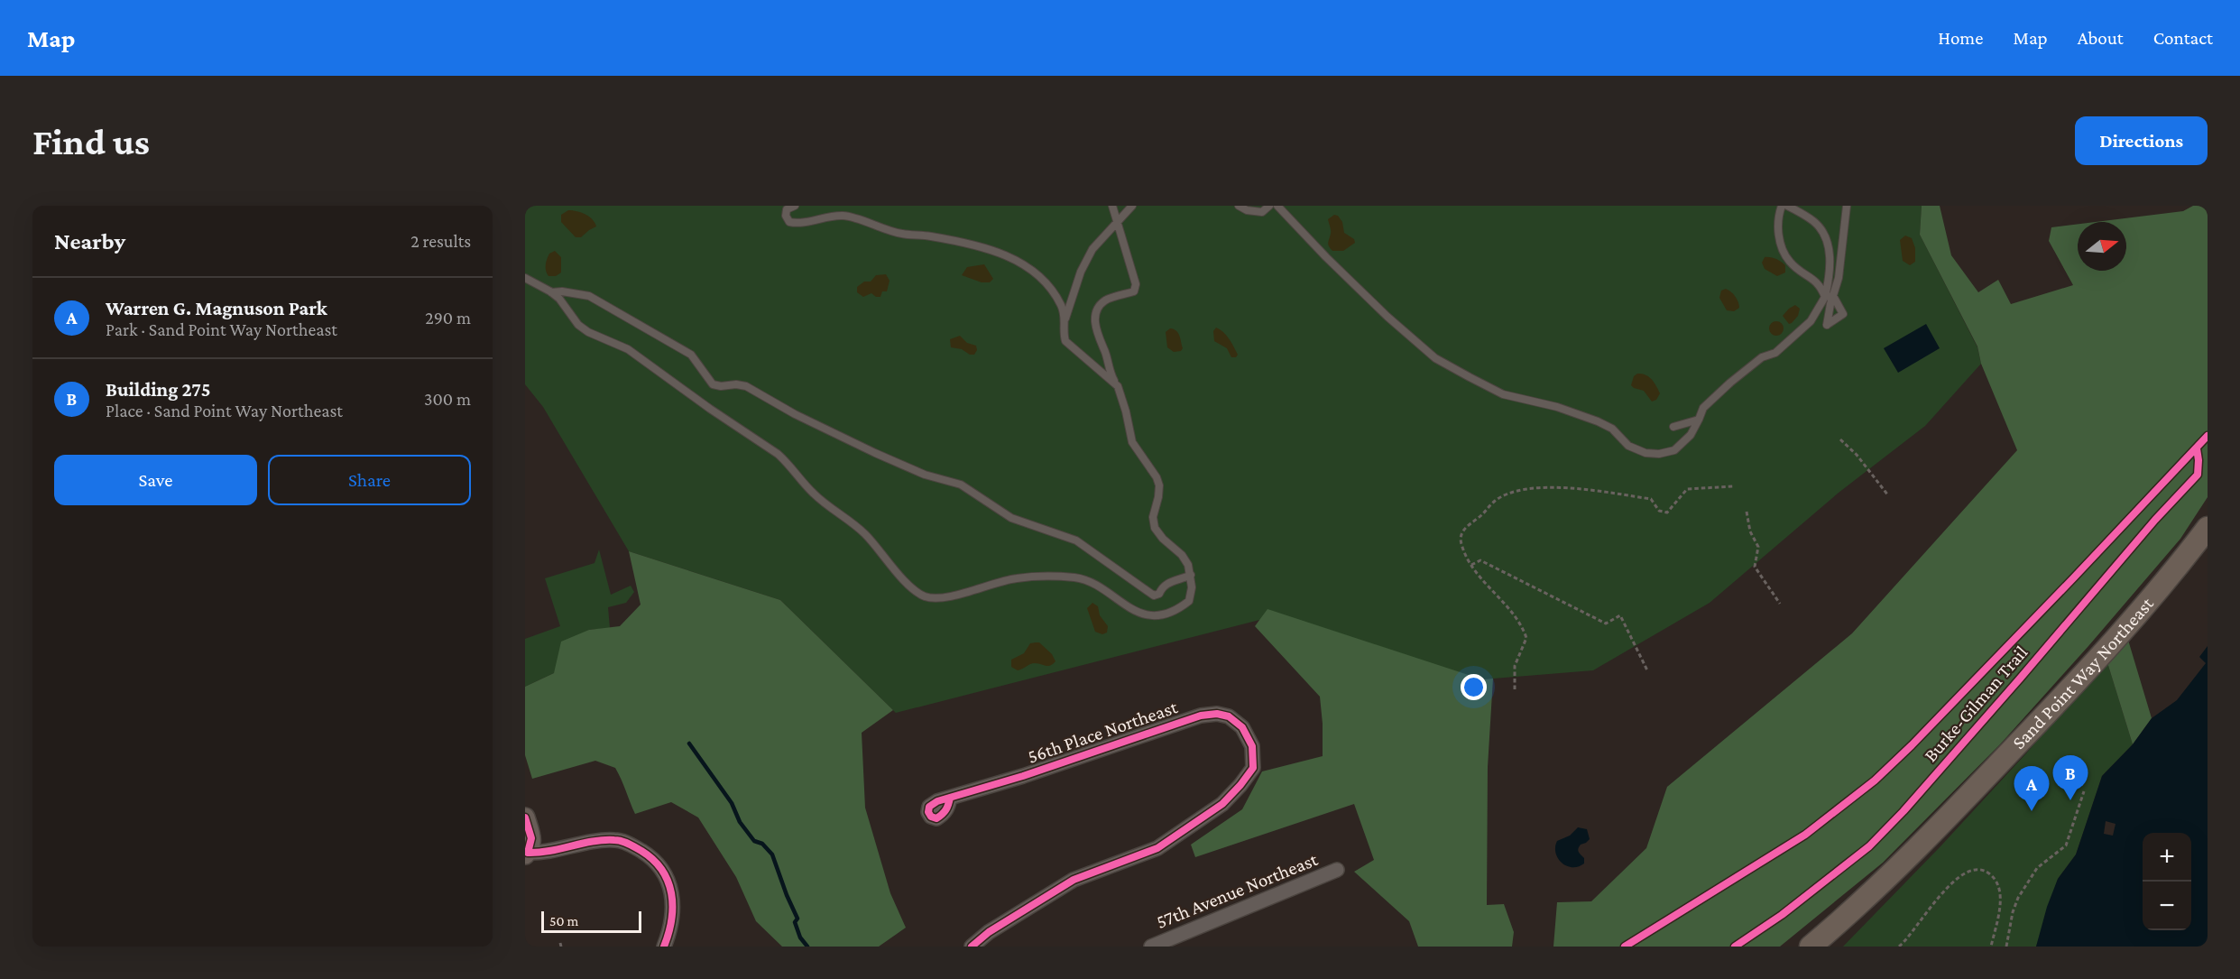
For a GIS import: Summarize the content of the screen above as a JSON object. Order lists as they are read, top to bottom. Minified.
{"streets":{"main road":["Sand Point Way Northeast"],"street":["56th Place Northeast","57th Avenue Northeast"],"cycle path":["Burke-Gilman Trail"]},"scale_bar":"50 m","north":"right","page":{"header":"Map","nav":["Home","Map","About","Contact"],"buttons":["Directions",["Save","Share"]],"title":"Find us","heading":["Nearby","2 results"],"list":[{"mark":"A","name":"Warren G. Magnuson Park","note":"Park · Sand Point Way Northeast","value":"290 m"},{"mark":"B","name":"Building 275","note":"Place · Sand Point Way Northeast","value":"300 m"}],"pins":["B","A"],"map_buttons":["+","−"],"scale":"50 m"}}
